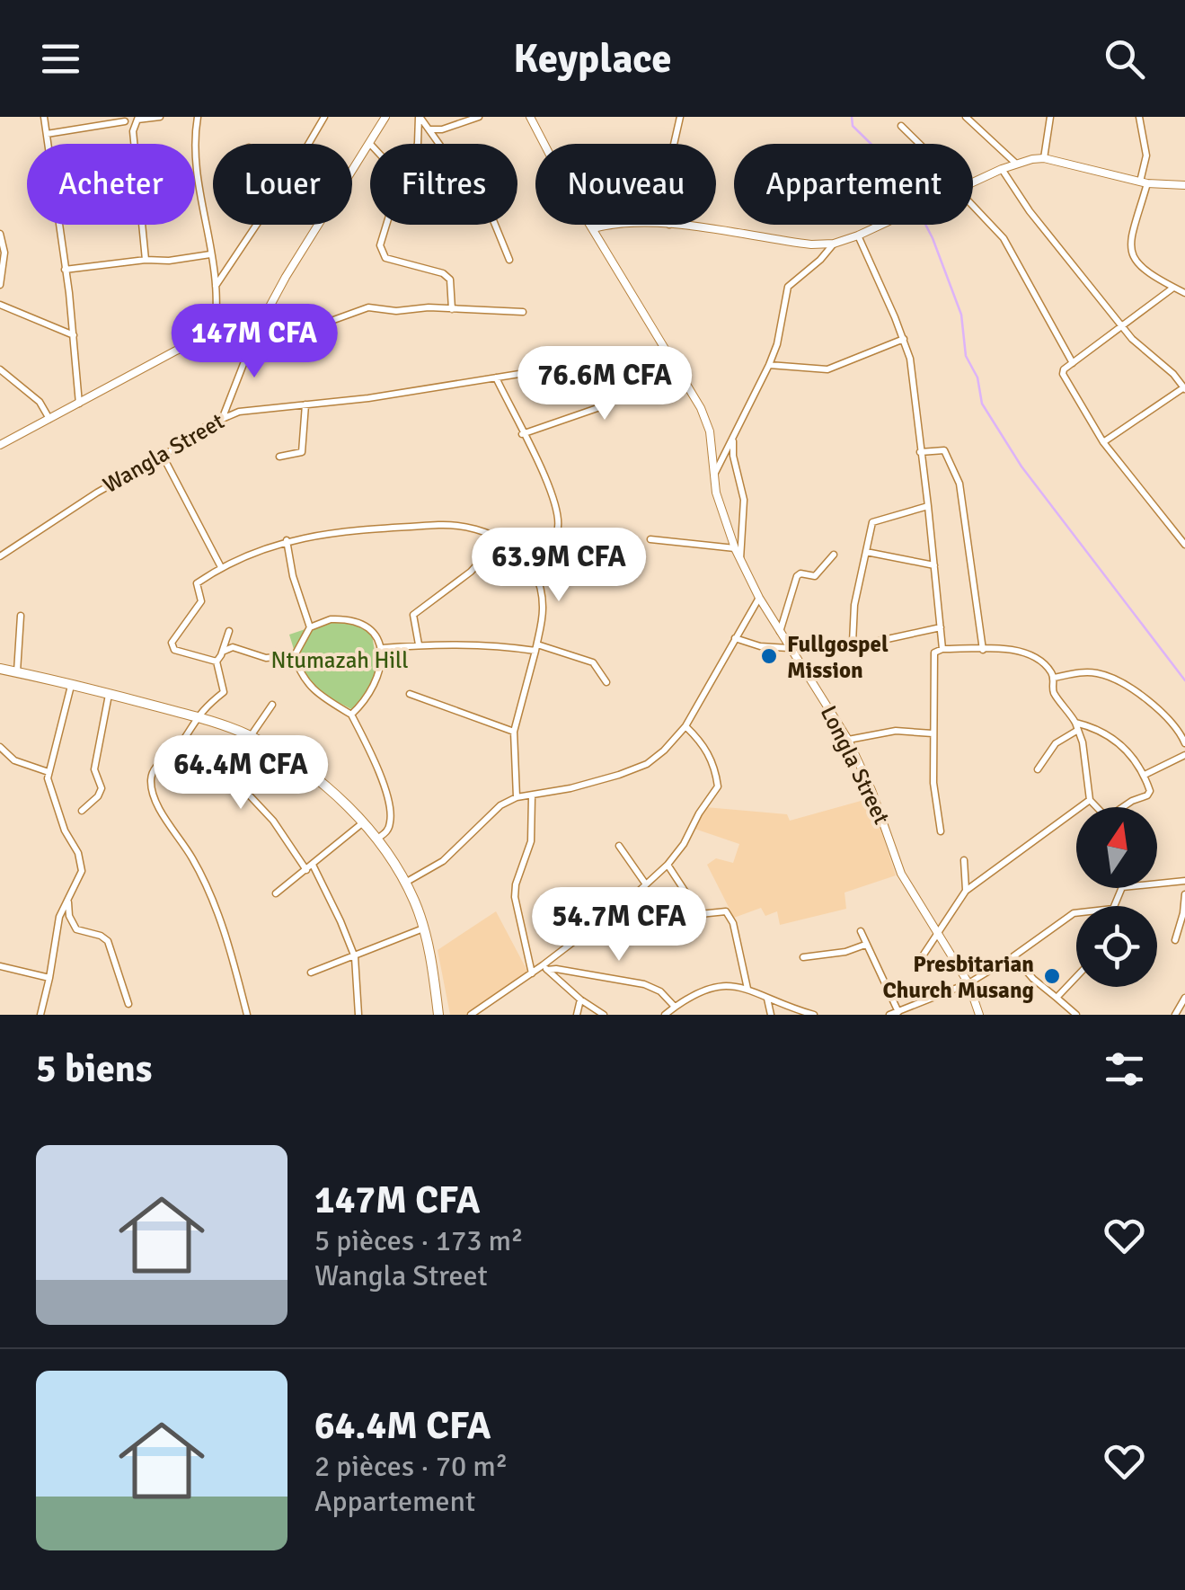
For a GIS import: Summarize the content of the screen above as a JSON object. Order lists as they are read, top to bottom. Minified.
{"streets":{"main road":["Longla Street"],"street":["Wangla Street"]},"crossings":[["Wangla Street","Longla Street"]],"parks":["Ntumazah Hill"],"places":["Fullgospel Mission","Presbitarian Church Musang"],"north":"top","page":{"header":"Keyplace","chip":["Acheter","Louer","Filtres","Nouveau","Appartement"],"price":["147M CFA","76.6M CFA","63.9M CFA","64.4M CFA","54.7M CFA"],"heading":"5 biens","list":[{"name":"147M CFA","note":"5 pièces · 173 m² · Wangla Street"},{"name":"64.4M CFA","note":"2 pièces · 70 m² · Appartement"}]}}
